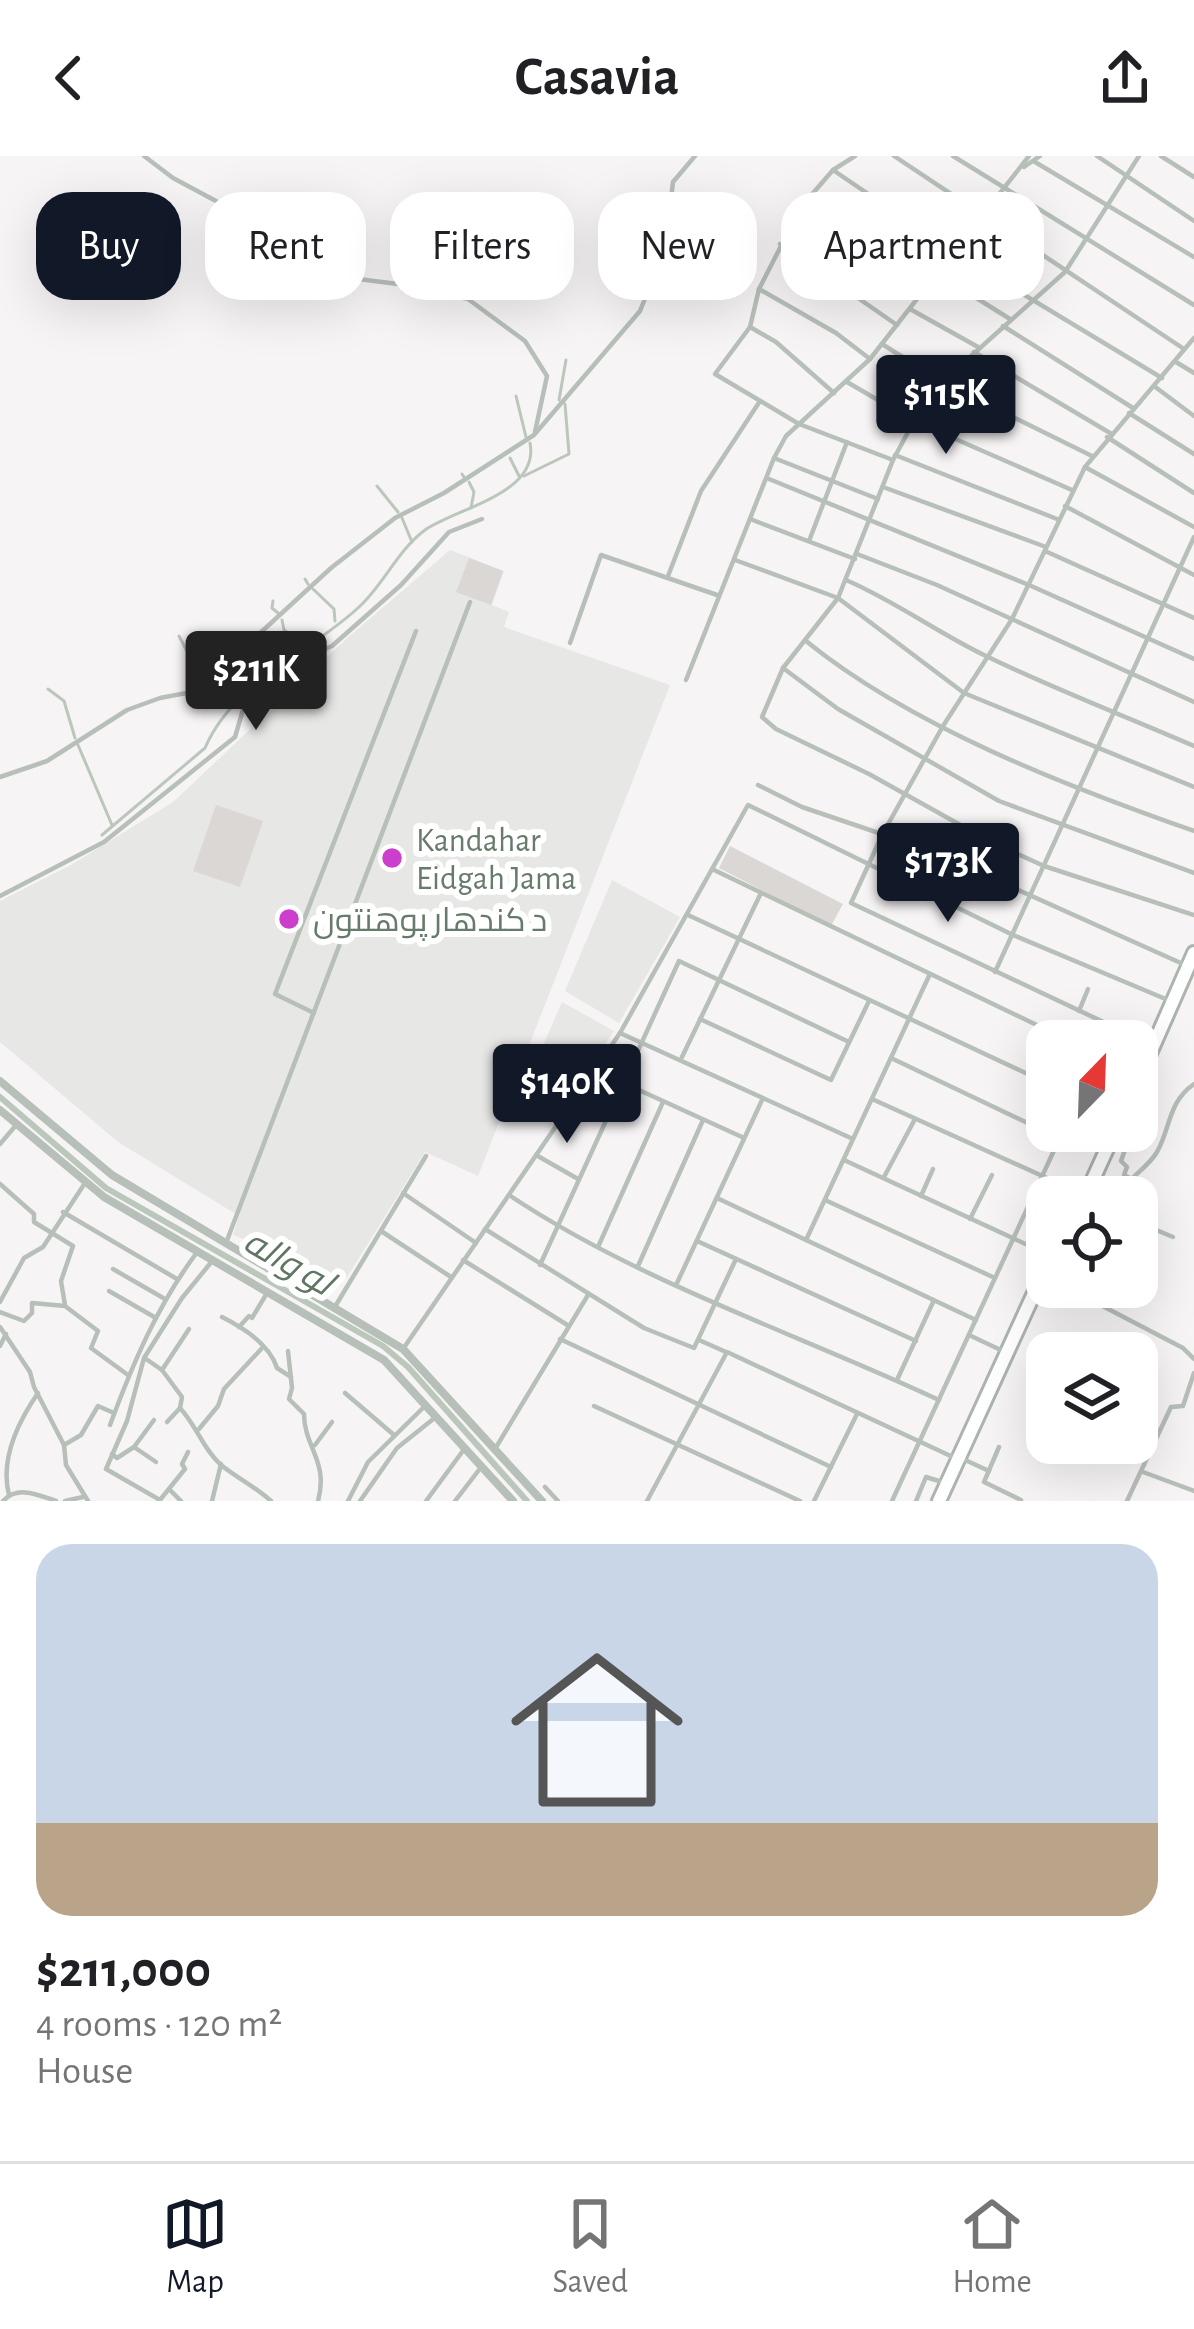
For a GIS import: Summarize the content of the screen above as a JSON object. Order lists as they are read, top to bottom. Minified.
{"water":["لو واله"],"places":["Kandahar Eidgah Jama","د کندهار پوهنتون"],"north":"top right","page":{"header":"Casavia","chip":["Buy","Rent","Filters","New","Apartment"],"price":["$115K","$211K","$173K","$140K"],"list":[{"name":"$211,000","note":"4 rooms · 120 m² · House"}],"tabs":["Map","Saved","Home"]}}
